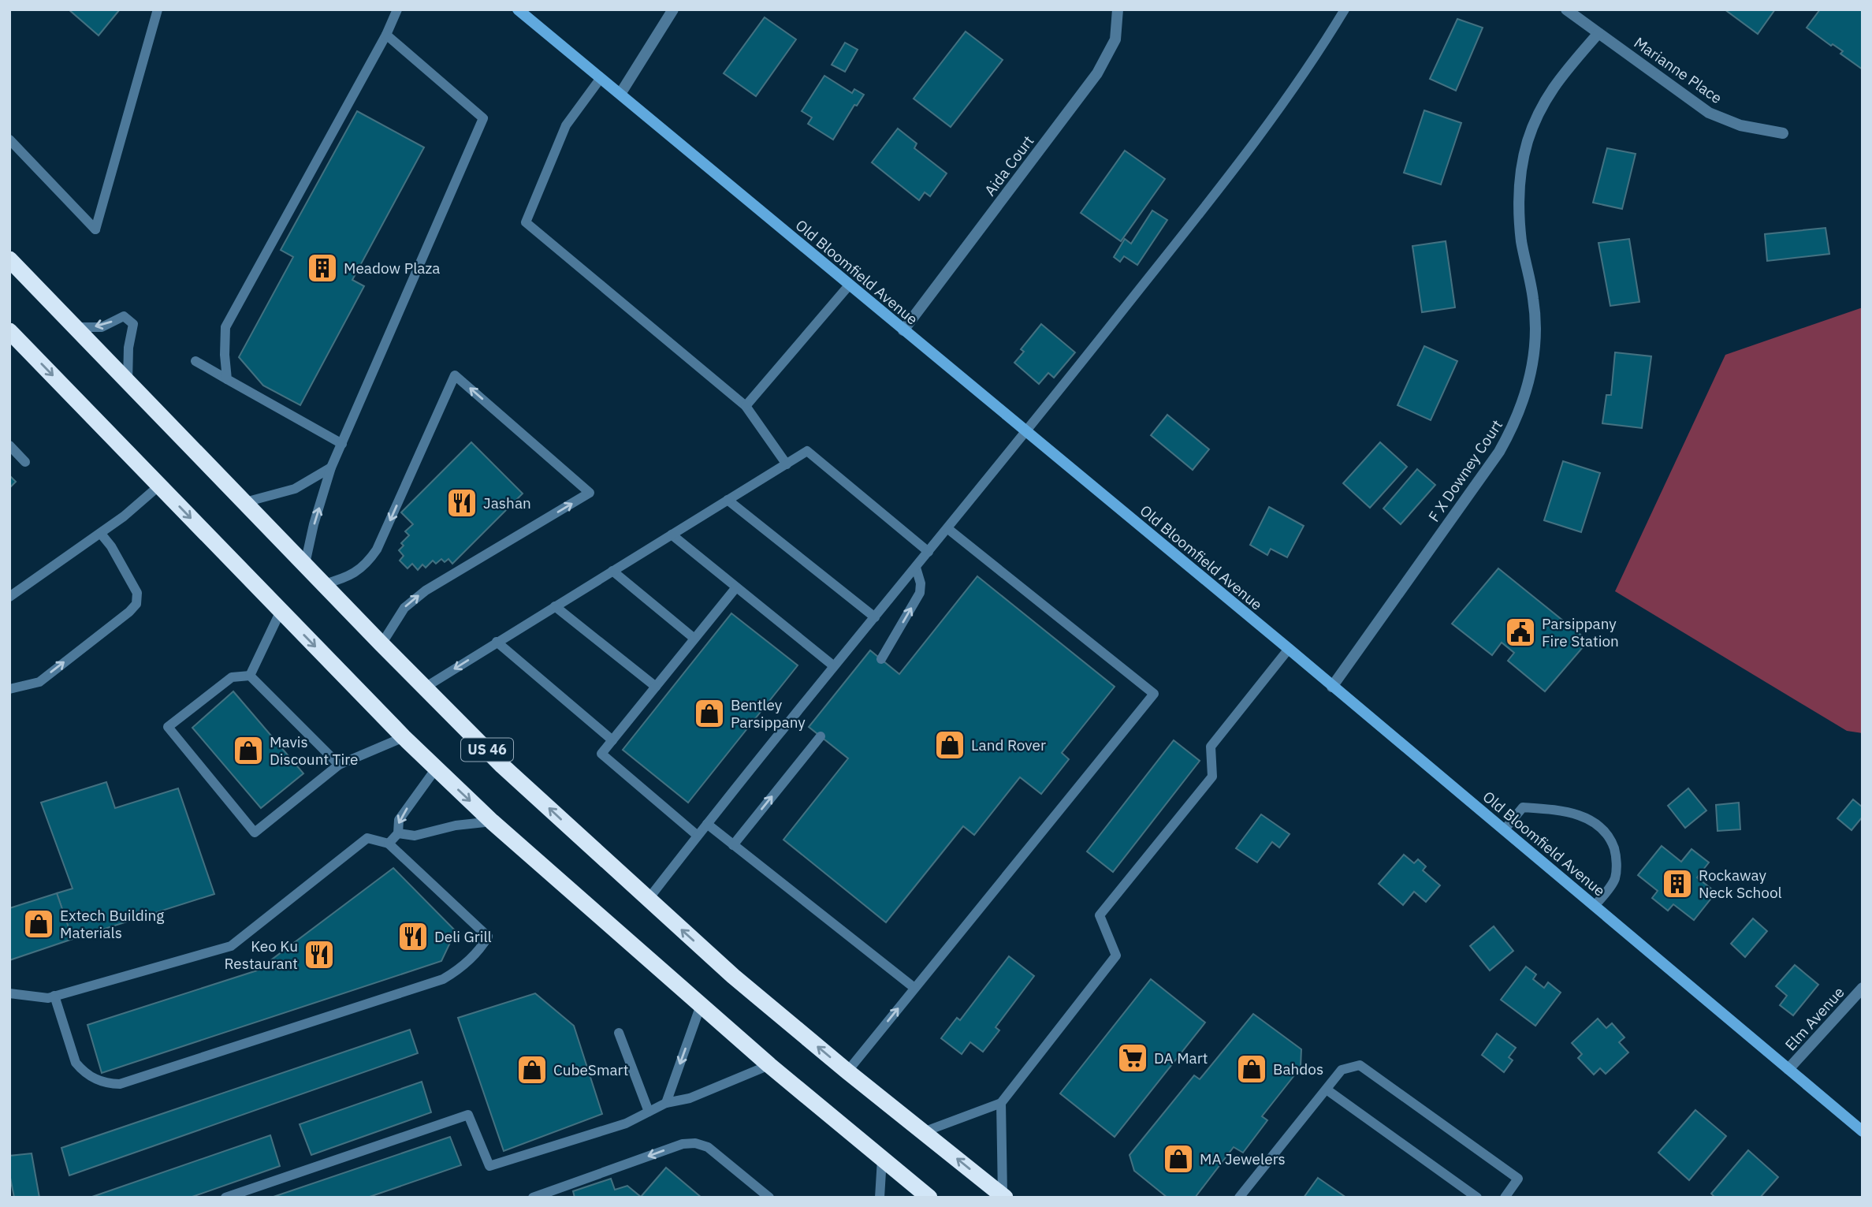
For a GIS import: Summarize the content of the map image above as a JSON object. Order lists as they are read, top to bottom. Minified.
{"streets":{"highway":["US 46"],"street":["Marianne Place","Aida Court","Old Bloomfield Avenue","F X Downey Court","Elm Avenue"]},"crossings":[["Marianne Place","F X Downey Court"],["Aida Court","Old Bloomfield Avenue"],["Old Bloomfield Avenue","F X Downey Court"],["Old Bloomfield Avenue","Elm Avenue"]],"places":{"building":["Meadow Plaza","Rockaway Neck School"],"restaurant":["Jashan","Deli Grill","Keo Ku Restaurant"],"public building":["Parsippany Fire Station"],"shop":["Bentley Parsippany","Land Rover","Mavis Discount Tire","Extech Building Materials","Bahdos","CubeSmart","MA Jewelers"],"supermarket":["DA Mart"]}}
